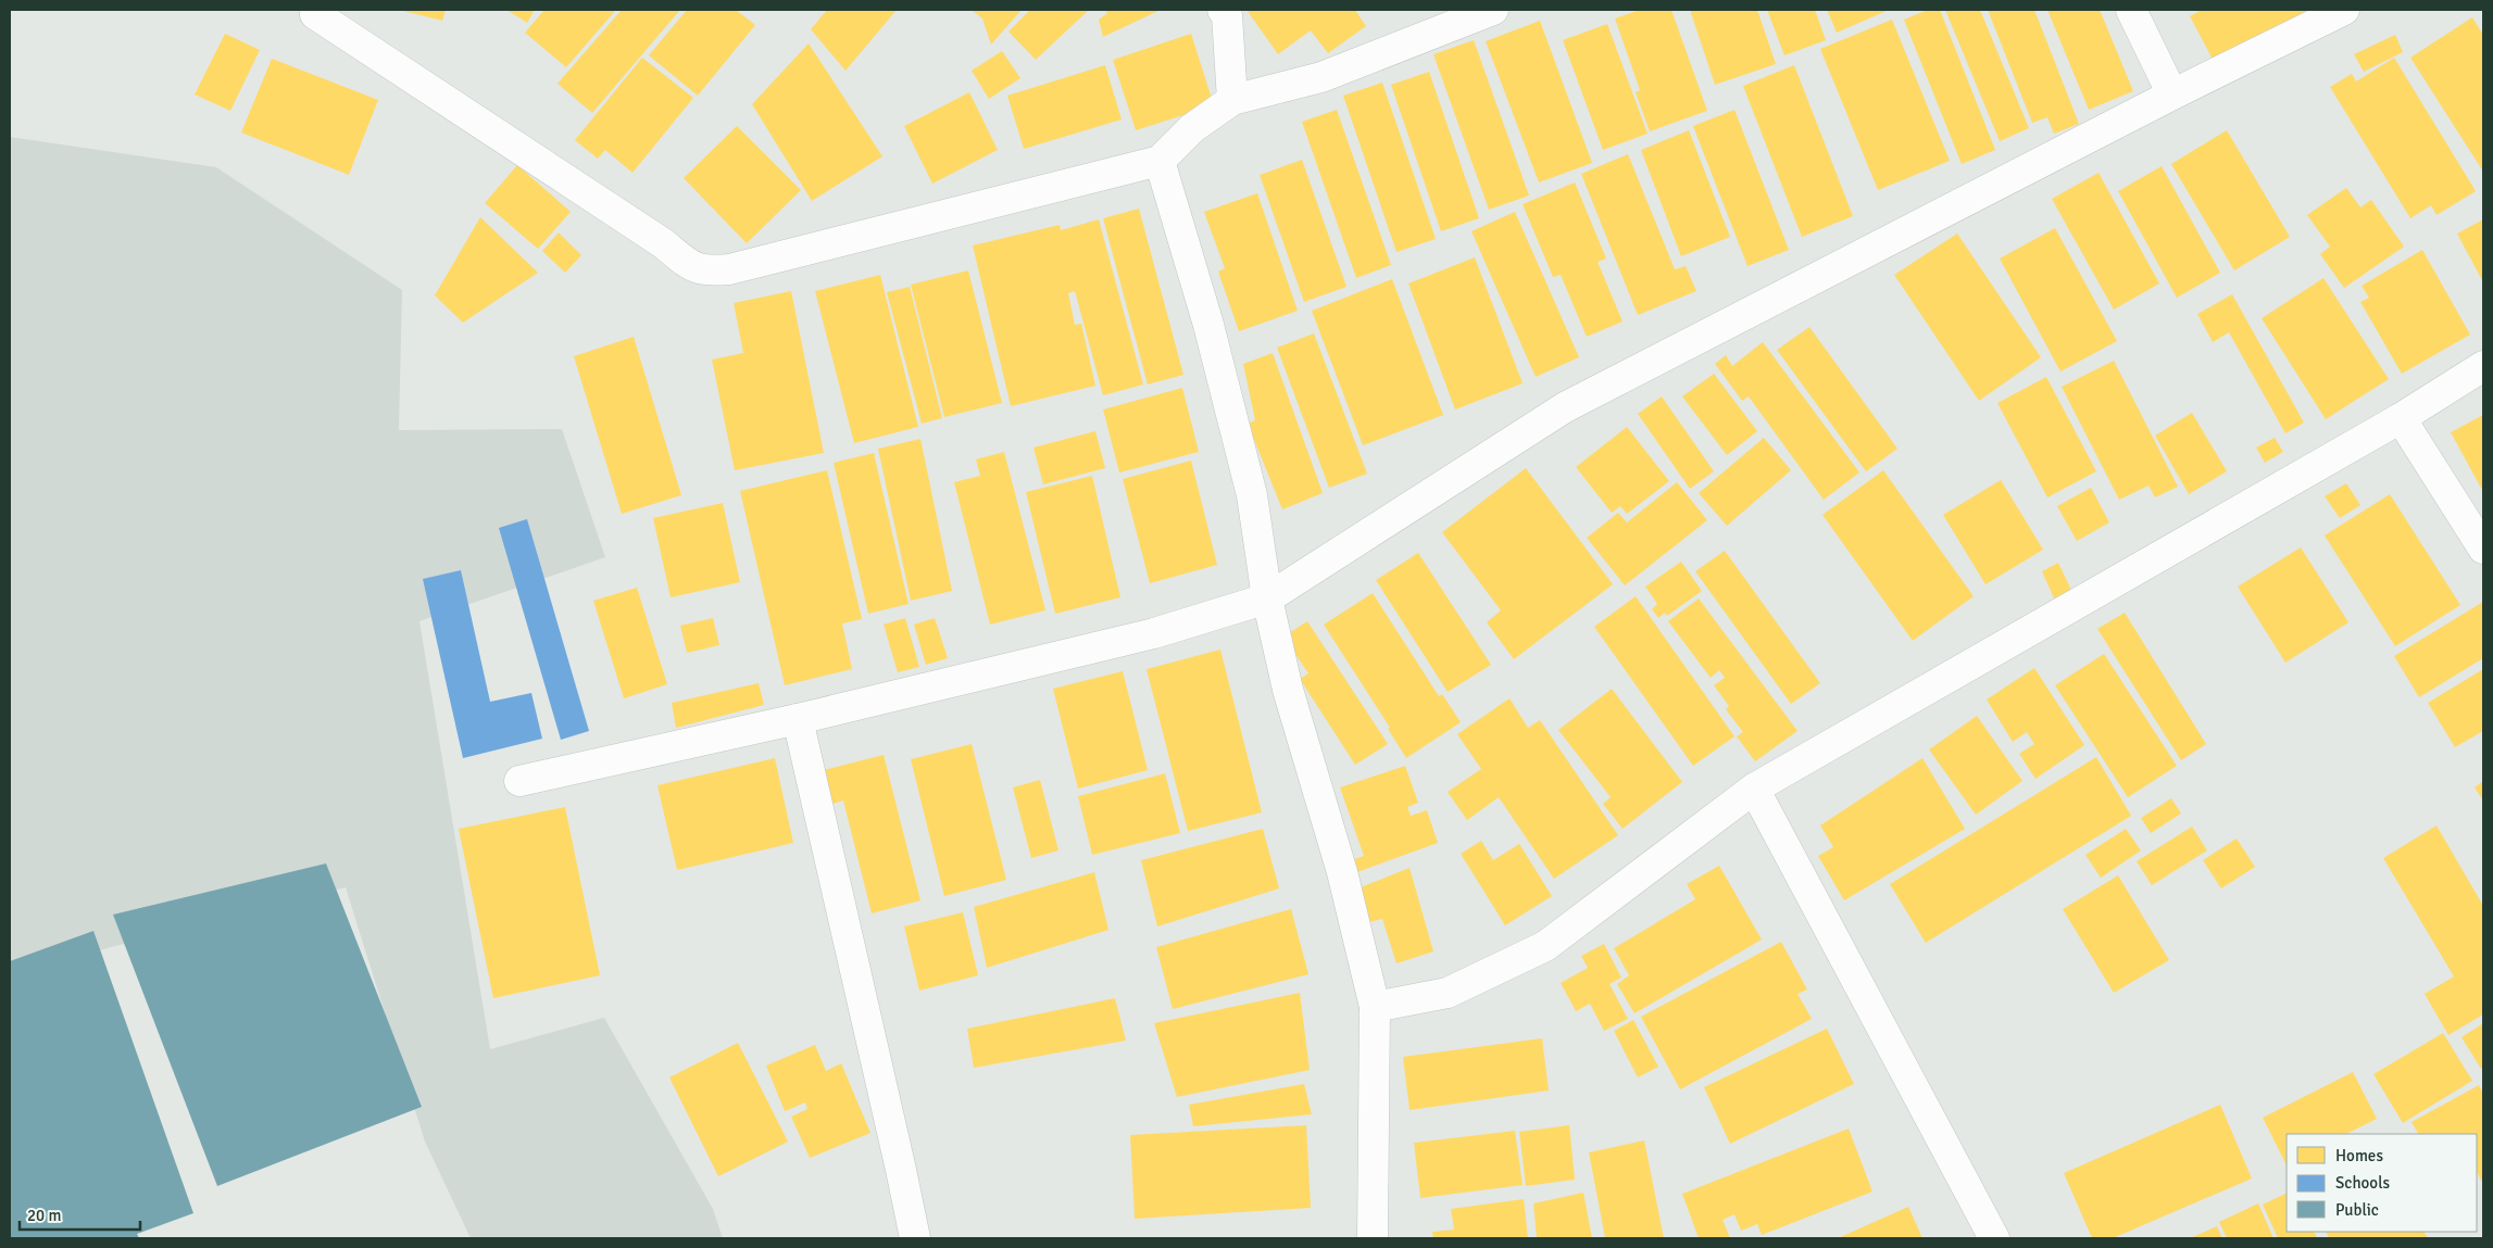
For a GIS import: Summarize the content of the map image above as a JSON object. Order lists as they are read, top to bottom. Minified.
{"legend":["Homes","Schools","Public"],"scale_bar":"20 m"}
